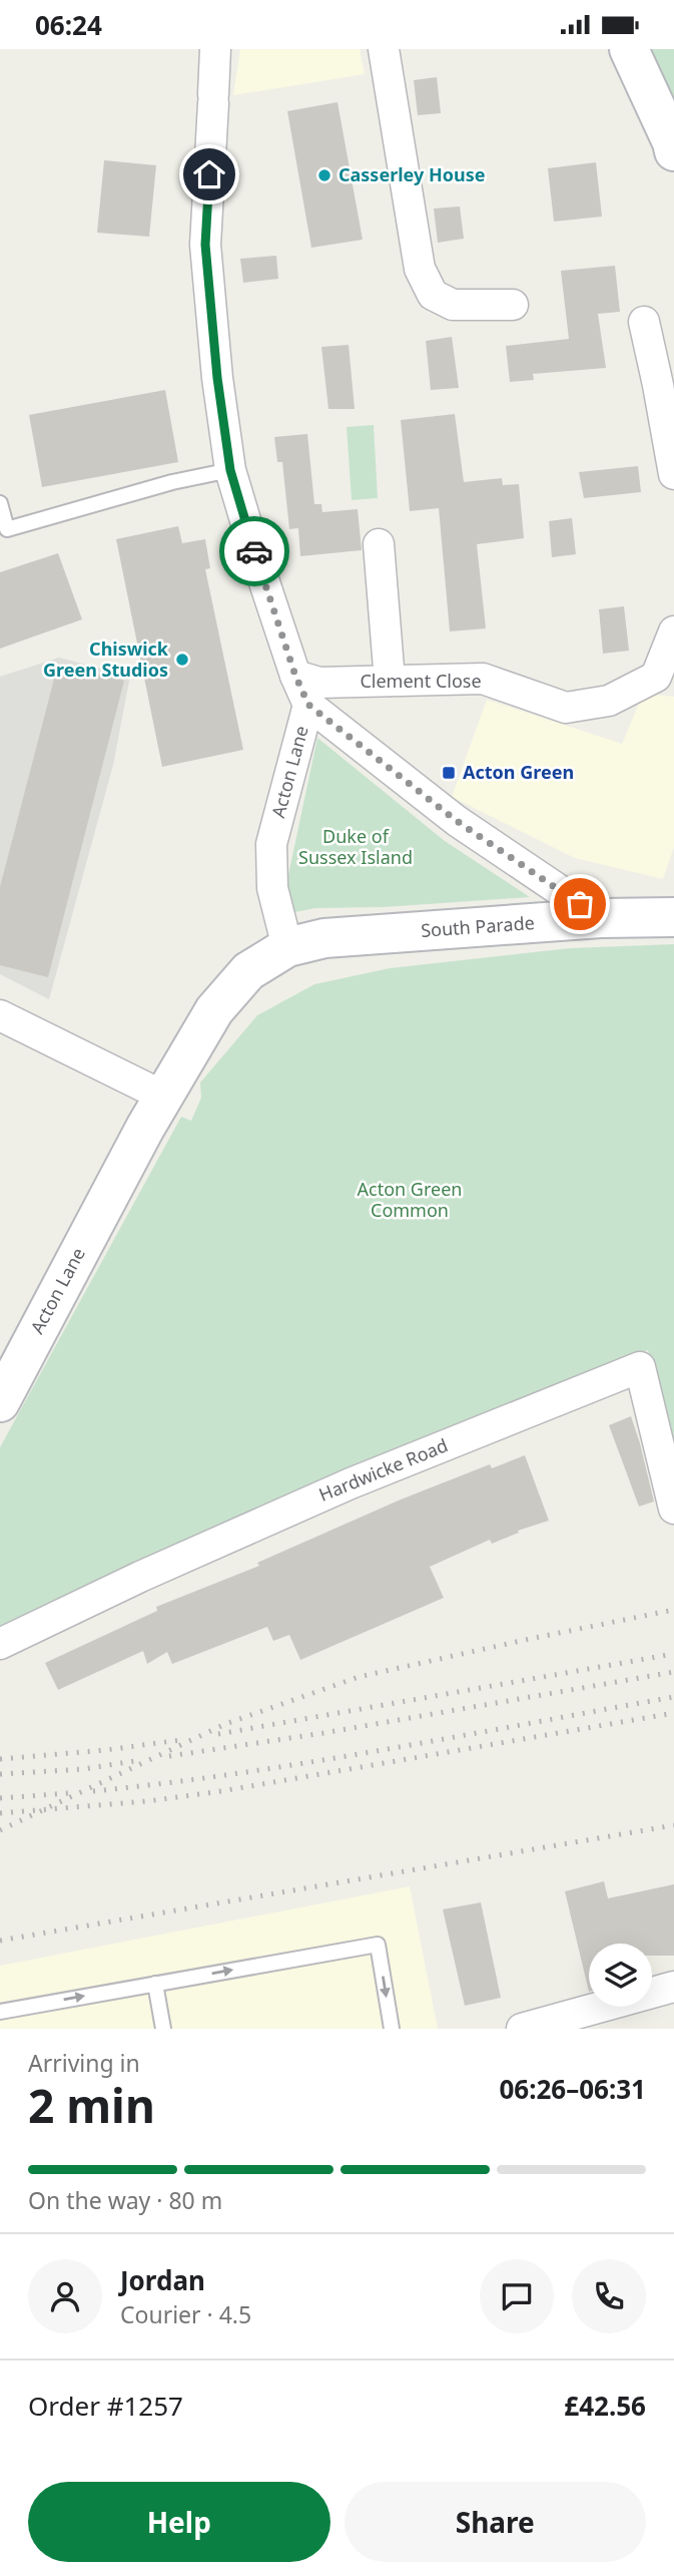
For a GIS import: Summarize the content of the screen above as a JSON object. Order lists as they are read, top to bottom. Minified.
{"streets":{"main road":["Acton Lane","South Parade"],"street":["Clement Close","Hardwicke Road"]},"crossings":[["Acton Lane","South Parade"]],"parks":["Duke of Sussex Island","Acton Green Common"],"places":{"other":["Casserley House","Chiswick Green Studios"],"transit":["Acton Green"]},"page":{"status":"06:24","heading":["2 min","Arriving in","06:26–06:31"],"panel":["Jordan","Courier · 4.5","Order #1257","£42.56"],"bar":"On the way · 80 m","buttons":["Help","Share"]}}
